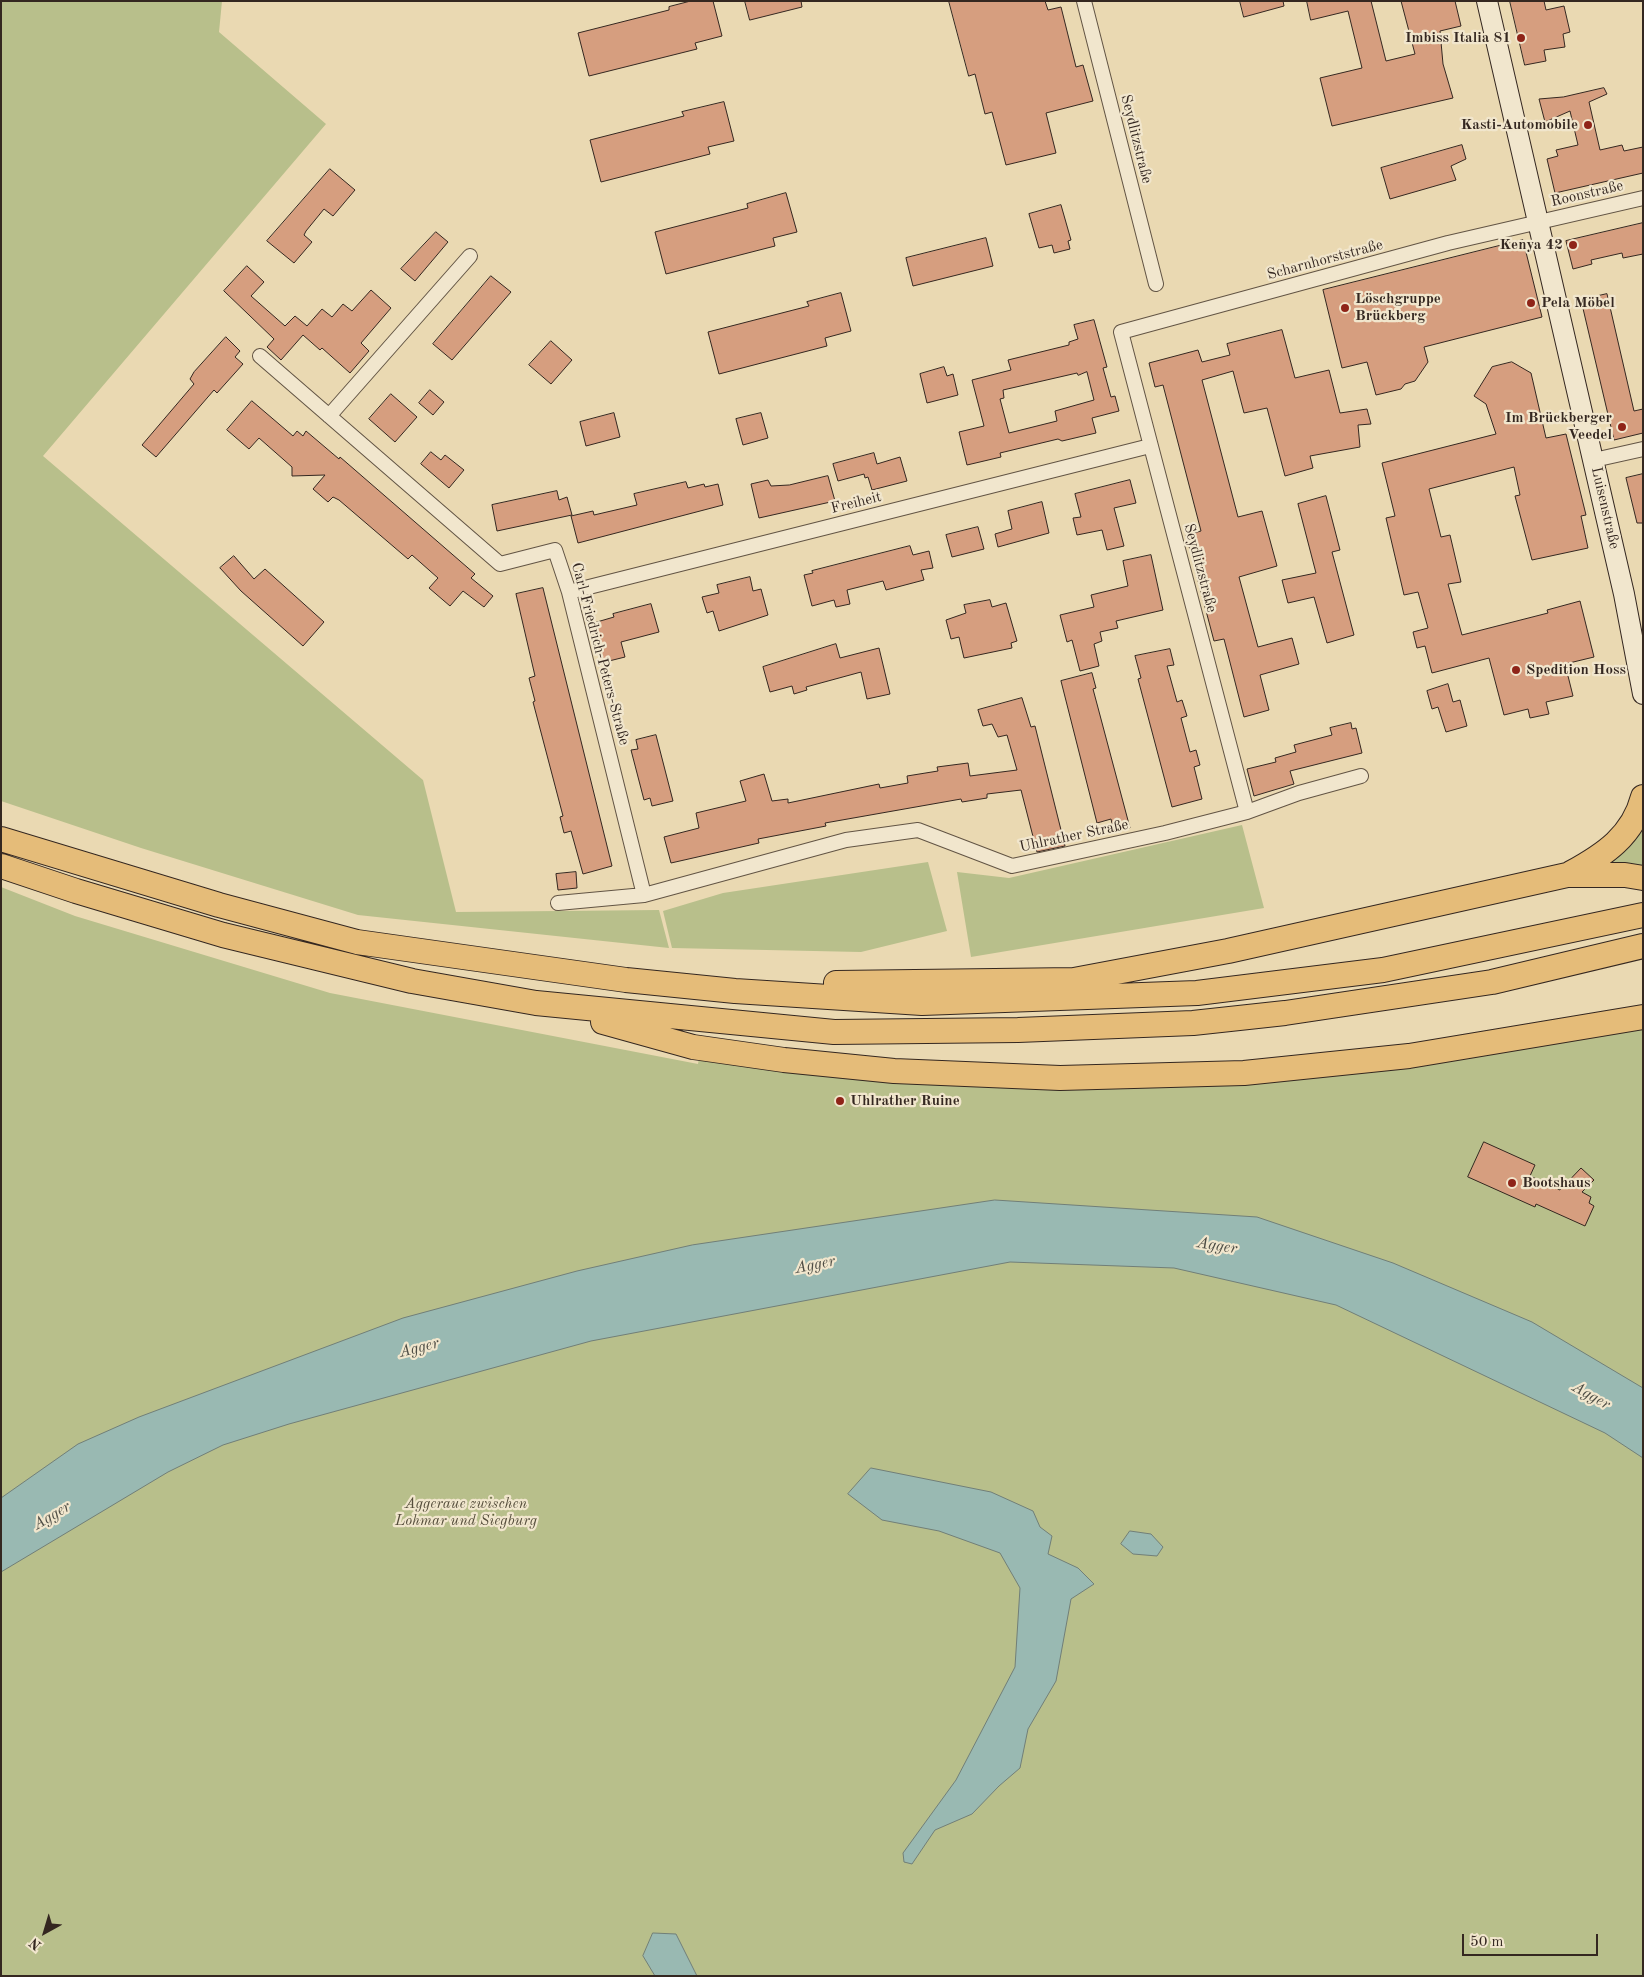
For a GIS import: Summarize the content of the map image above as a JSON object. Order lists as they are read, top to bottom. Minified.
{"streets":{"main road":["Luisenstraße"],"street":["Seydlitzstraße","Roonstraße","Scharnhorststraße","Freiheit","Carl-Friedrich-Peters-Straße","Uhlrather Straße"]},"crossings":[["Seydlitzstraße","Scharnhorststraße"],["Seydlitzstraße","Freiheit"],["Seydlitzstraße","Uhlrather Straße"],["Roonstraße","Scharnhorststraße"],["Roonstraße","Luisenstraße"],["Scharnhorststraße","Luisenstraße"],["Freiheit","Carl-Friedrich-Peters-Straße"],["Carl-Friedrich-Peters-Straße","Uhlrather Straße"]],"water":["Agger"],"parks":["Aggeraue zwischen Lohmar und Siegburg"],"places":["Imbiss Italia 81","Kasti-Automobile","Kenya 42","Pela Möbel","Löschgruppe Brückberg","Im Brückberger Veedel","Spedition Hoss","Uhlrather Ruine","Bootshaus"],"scale_bar":"50 m","north":"bottom left"}
